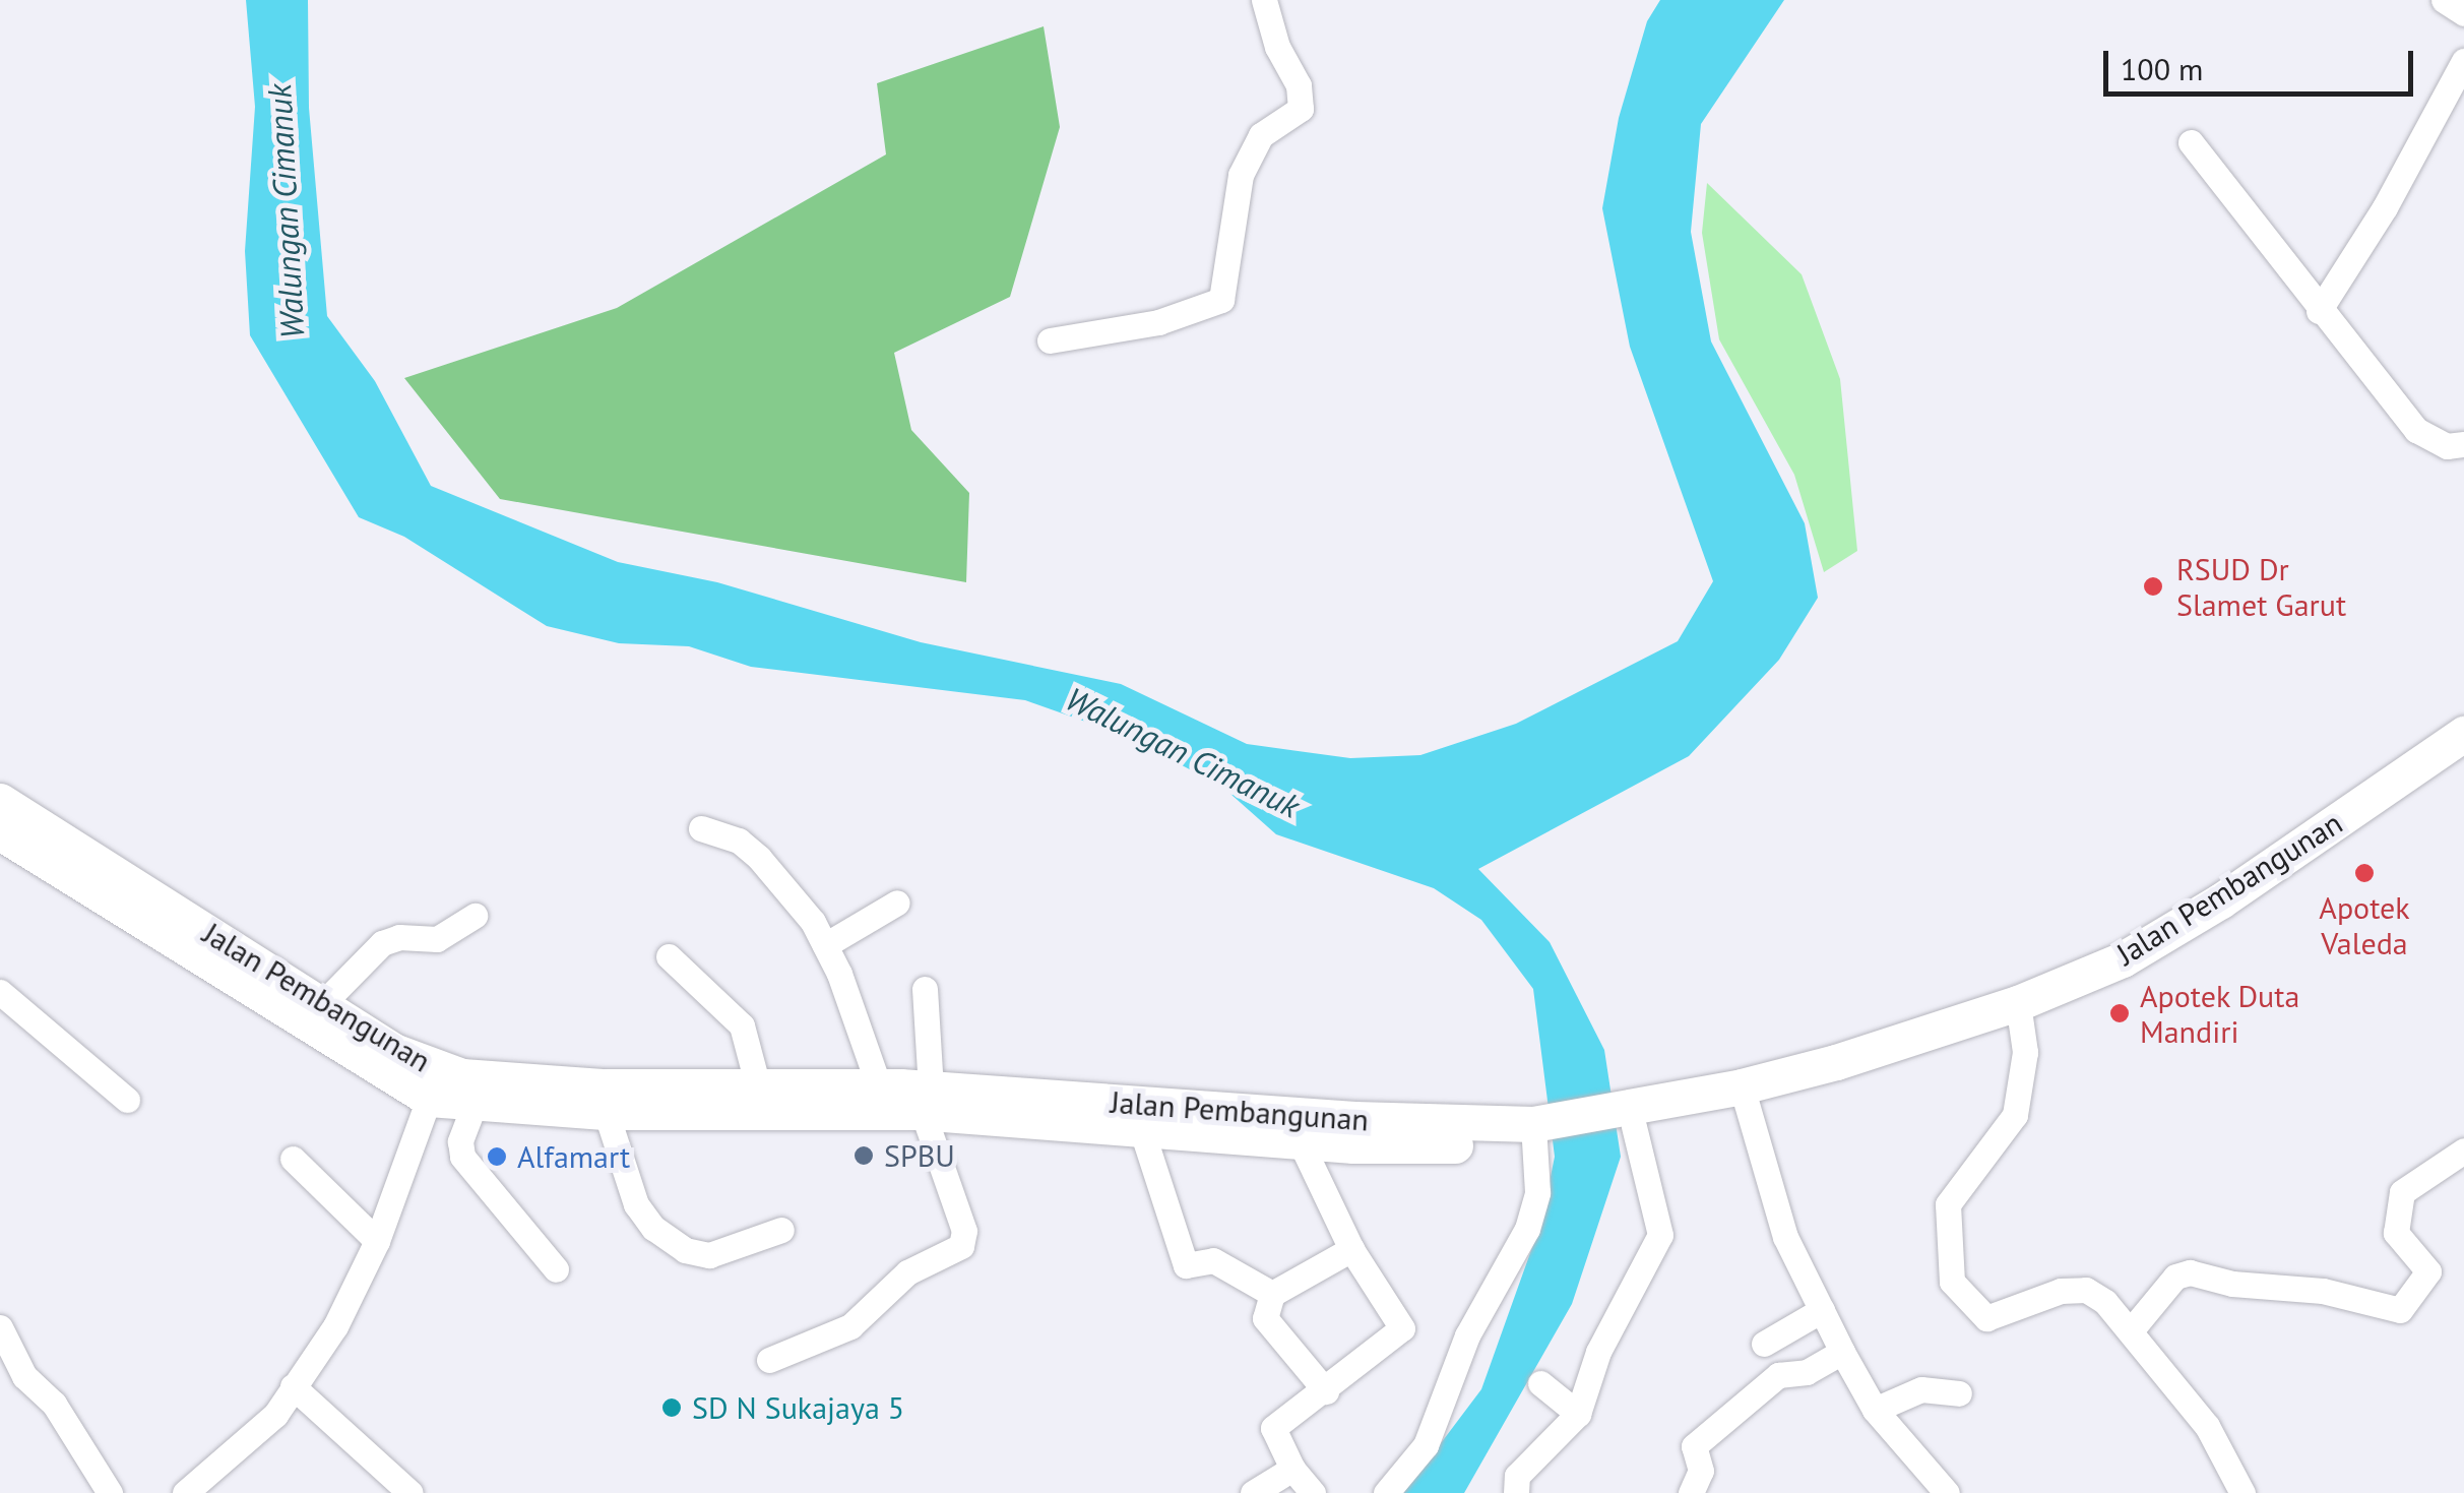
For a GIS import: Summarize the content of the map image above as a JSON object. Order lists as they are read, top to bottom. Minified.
{"streets":{"main road":["Jalan Pembangunan"]},"water":["Walungan Cimanuk"],"places":["RSUD Dr Slamet Garut","Apotek Valeda","Apotek Duta Mandiri","SPBU","Alfamart","SD N Sukajaya 5"],"scale_bar":"100 m"}
